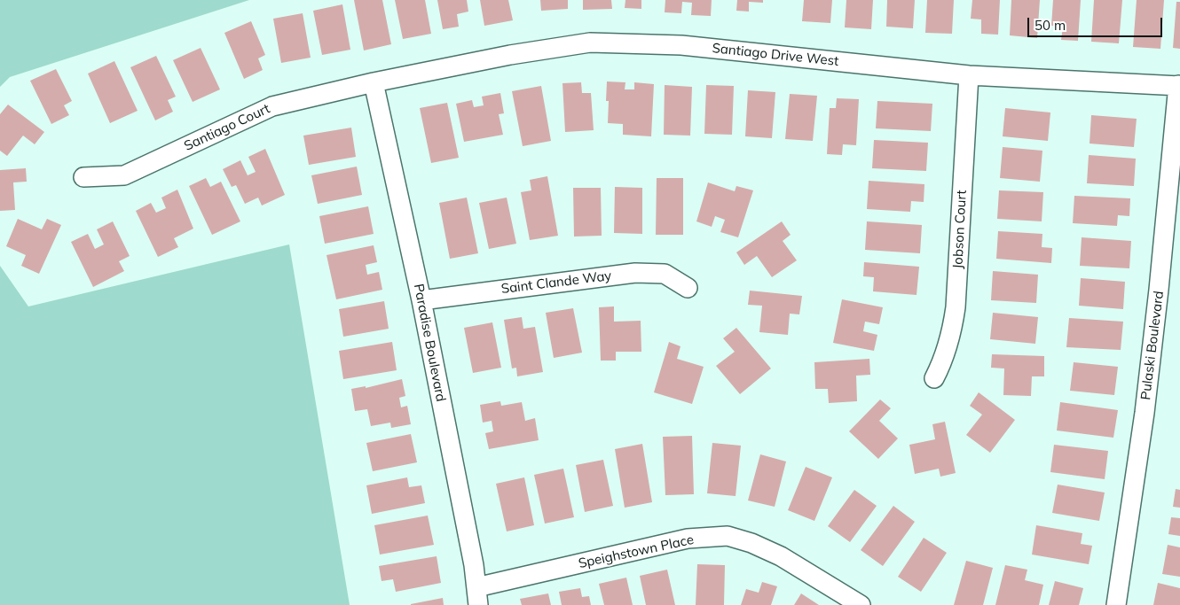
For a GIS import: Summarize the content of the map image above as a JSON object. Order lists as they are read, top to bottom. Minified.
{"streets":{"street":["Santiago Drive West","Santiago Court","Jobson Court","Saint Clande Way","Paradise Boulevard","Pulaski Boulevard","Speighstown Place"]},"crossings":[["Santiago Drive West","Santiago Court"],["Santiago Drive West","Jobson Court"],["Santiago Drive West","Paradise Boulevard"],["Santiago Drive West","Pulaski Boulevard"],["Santiago Court","Paradise Boulevard"],["Saint Clande Way","Paradise Boulevard"],["Paradise Boulevard","Speighstown Place"]],"scale_bar":"50 m"}
